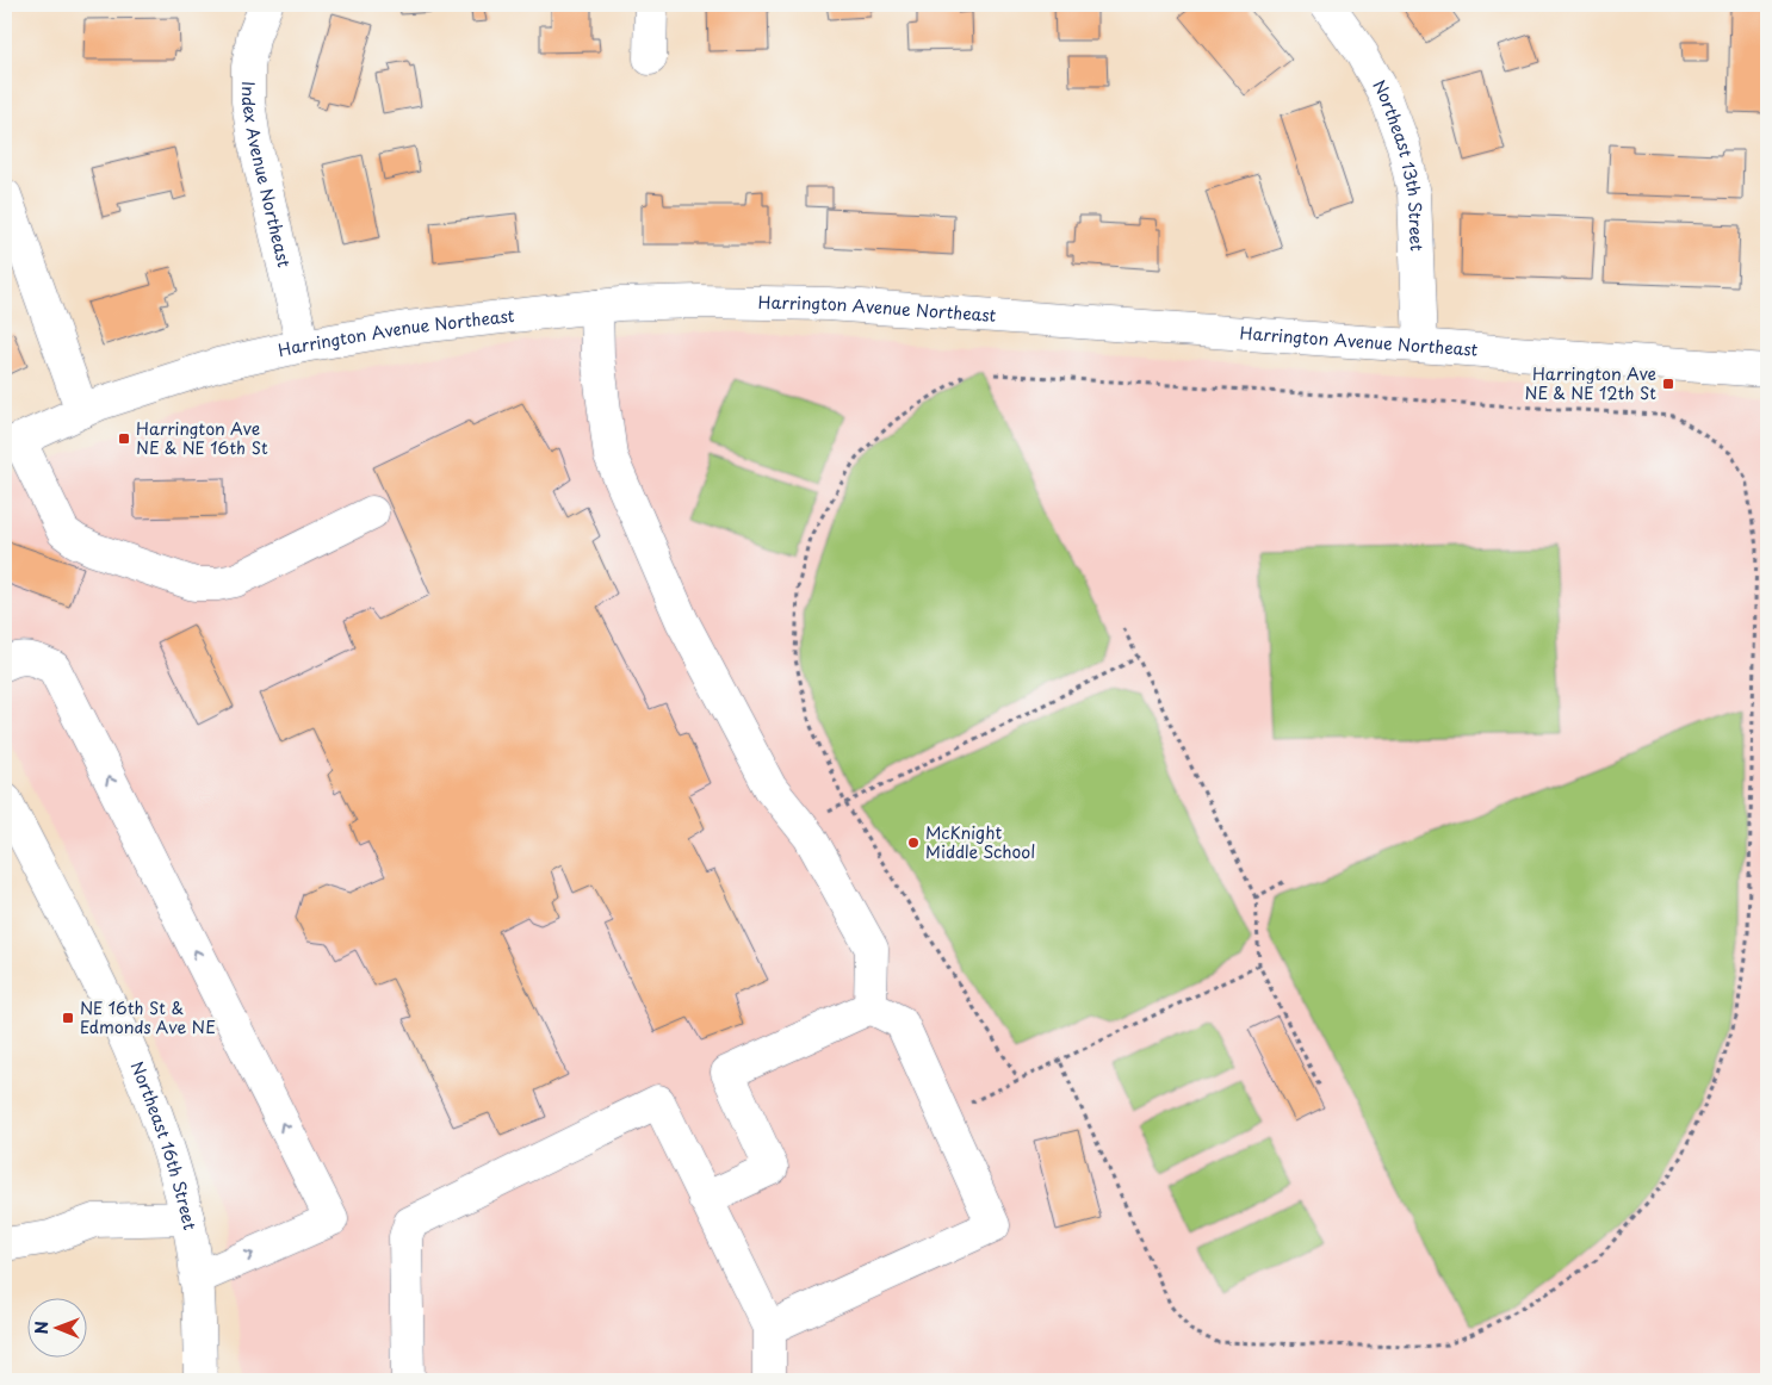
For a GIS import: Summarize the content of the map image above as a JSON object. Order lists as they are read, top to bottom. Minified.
{"streets":{"street":["Northeast 13th Street","Index Avenue Northeast","Harrington Avenue Northeast","Northeast 16th Street"]},"crossings":[["Northeast 13th Street","Harrington Avenue Northeast"],["Index Avenue Northeast","Harrington Avenue Northeast"]],"places":{"transit":["Harrington Ave NE & NE 12th St","Harrington Ave NE & NE 16th St","NE 16th St & Edmonds Ave NE"],"other":["McKnight Middle School"]},"north":"left"}
